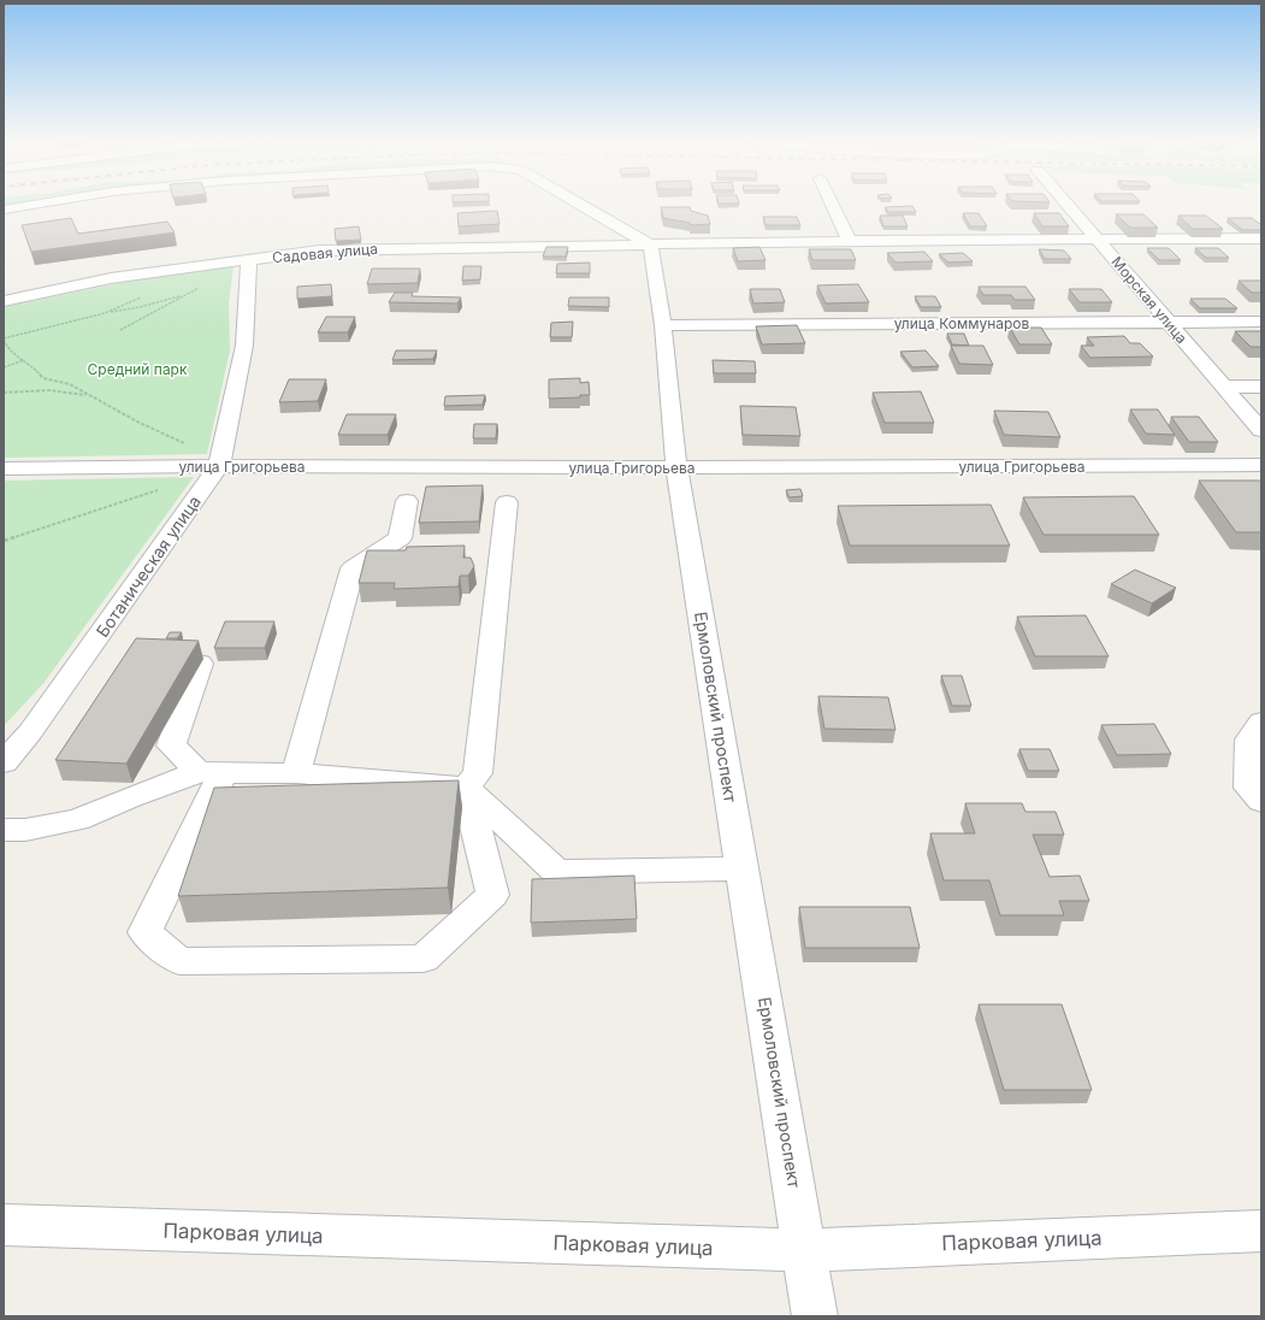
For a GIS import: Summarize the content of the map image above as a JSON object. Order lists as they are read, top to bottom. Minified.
{"streets":{"street":["Садовая улица","Морская улица","улица Коммунаров","улица Григорьева","Ботаническая улица","Ермоловский проспект","Парковая улица"]},"crossings":[["Садовая улица","Морская улица"],["Садовая улица","Ботаническая улица"],["Садовая улица","Ермоловский проспект"],["Морская улица","улица Коммунаров"],["улица Коммунаров","Ермоловский проспект"],["улица Григорьева","Ботаническая улица"],["улица Григорьева","Ермоловский проспект"],["Ермоловский проспект","Парковая улица"]],"parks":["Средний парк"]}
